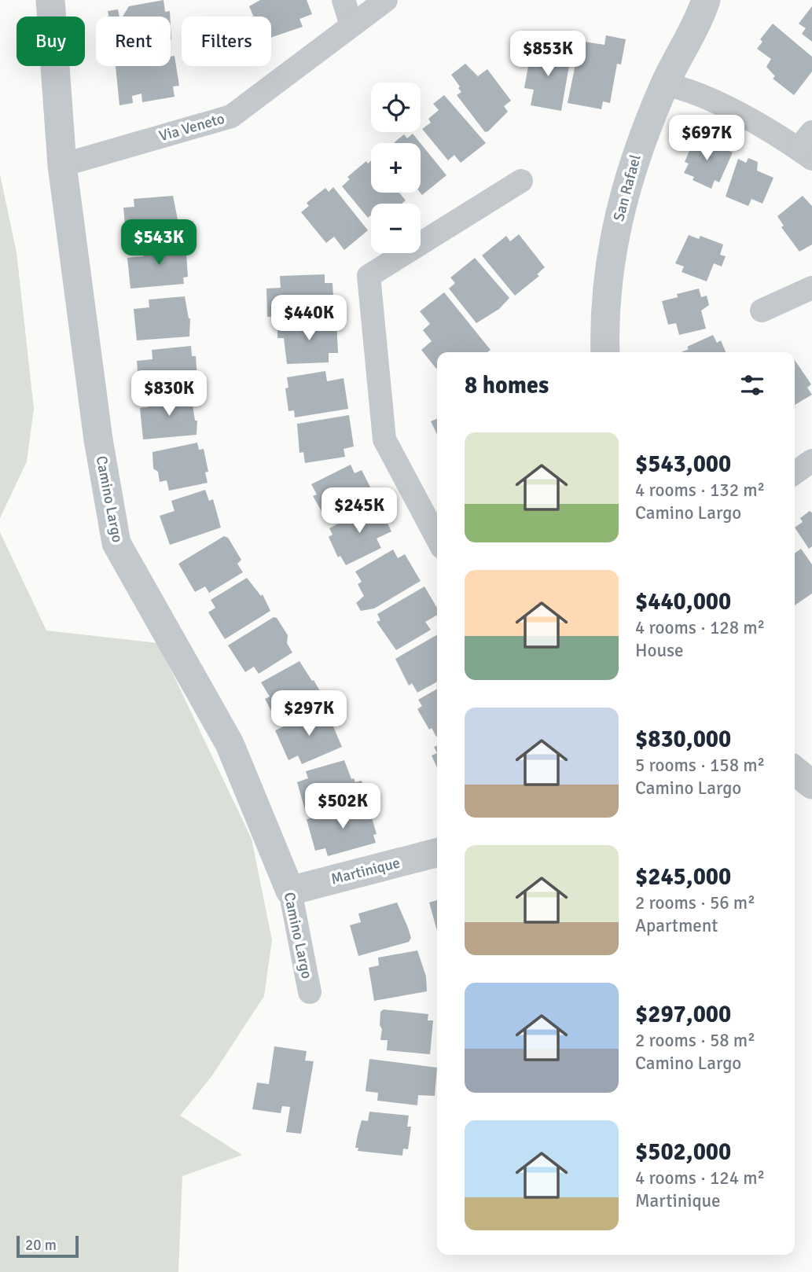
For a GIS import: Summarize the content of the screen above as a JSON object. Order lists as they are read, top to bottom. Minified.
{"streets":{"street":["Via Veneto","San Rafael","Camino Largo","Martinique"]},"crossings":[["Via Veneto","Camino Largo"],["Camino Largo","Martinique"]],"scale_bar":"20 m","page":{"chip":["Buy","Rent","Filters"],"price":["$853K","$697K","$543K","$440K","$830K","$245K","$297K","$502K"],"map_buttons":["+","−"],"heading":"8 homes","list":[{"name":"$543,000","note":"4 rooms · 132 m² · Camino Largo"},{"name":"$440,000","note":"4 rooms · 128 m² · House"},{"name":"$830,000","note":"5 rooms · 158 m² · Camino Largo"},{"name":"$245,000","note":"2 rooms · 56 m² · Apartment"},{"name":"$297,000","note":"2 rooms · 58 m² · Camino Largo"},{"name":"$502,000","note":"4 rooms · 124 m² · Martinique"}],"scale":"20 m"}}
